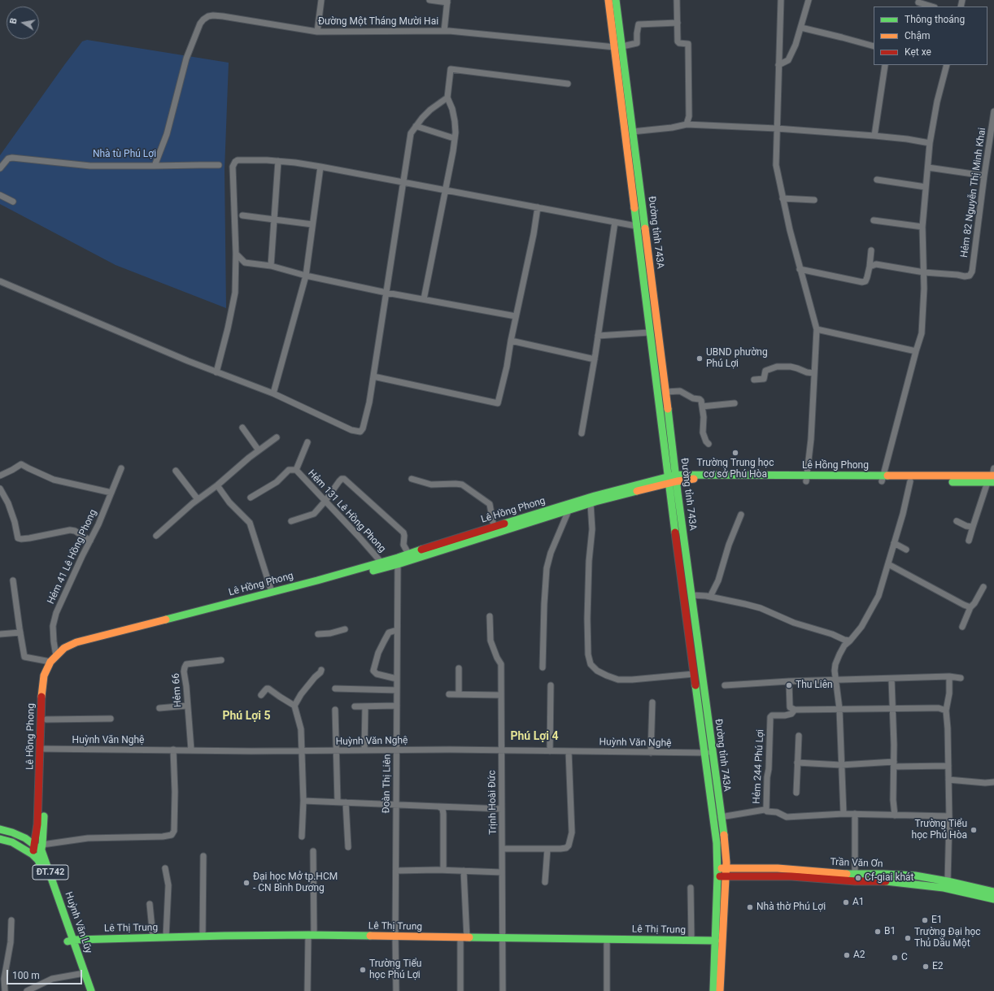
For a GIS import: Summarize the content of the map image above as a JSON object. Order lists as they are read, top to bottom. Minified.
{"streets":{"street":["Đường Một Tháng Mười Hai","Hẻm 82 Nguyễn Thị Minh Khai","Đường tỉnh 743A","Lê Hồng Phong","Hẻm 131 Lê Hồng Phong","Hẻm 41 Lê Hồng Phong","Hẻm 66","Huỳnh Văn Nghệ","Hẻm 244 Phú Lợi","Đoàn Thị Liên","Trịnh Hoài Đức","Trần Văn Ơn","ĐT.742","Huỳnh Văn Lũy","Lê Thị Trung"]},"crossings":[["Đường Một Tháng Mười Hai","Đường tỉnh 743A"],["Đường tỉnh 743A","Lê Hồng Phong"],["Đường tỉnh 743A","Huỳnh Văn Nghệ"],["Đường tỉnh 743A","Hẻm 244 Phú Lợi"],["Đường tỉnh 743A","Trần Văn Ơn"],["Đường tỉnh 743A","Lê Thị Trung"],["Lê Hồng Phong","Hẻm 131 Lê Hồng Phong"],["Lê Hồng Phong","Hẻm 41 Lê Hồng Phong"],["Lê Hồng Phong","Huỳnh Văn Nghệ"],["Lê Hồng Phong","Đoàn Thị Liên"],["Lê Hồng Phong","ĐT.742"],["Lê Hồng Phong","Huỳnh Văn Lũy"],["Hẻm 66","Huỳnh Văn Nghệ"],["Huỳnh Văn Nghệ","Đoàn Thị Liên"],["Huỳnh Văn Nghệ","Trịnh Hoài Đức"],["Đoàn Thị Liên","Lê Thị Trung"],["Trịnh Hoài Đức","Lê Thị Trung"],["ĐT.742","Huỳnh Văn Lũy"],["ĐT.742","Lê Thị Trung"],["Huỳnh Văn Lũy","Lê Thị Trung"]],"districts":["Phú Lợi 5","Phú Lợi 4"],"parks":["Nhà tù Phú Lợi"],"places":["UBND phường Phú Lợi","Trường Trung học cơ sở Phú Hòa","Thu Liên","Trường Tiểu học Phú Hòa","Cf-giai khát","Đại học Mở tp.HCM - CN Bình Dương","A1","Nhà thờ Phú Lợi","E1","B1","Trường Đại học Thủ Dầu Một","A2","C","E2","Trường Tiểu học Phú Lợi"],"legend":["Thông thoáng","Chậm","Kẹt xe"],"scale_bar":"100 m","north":"left"}
